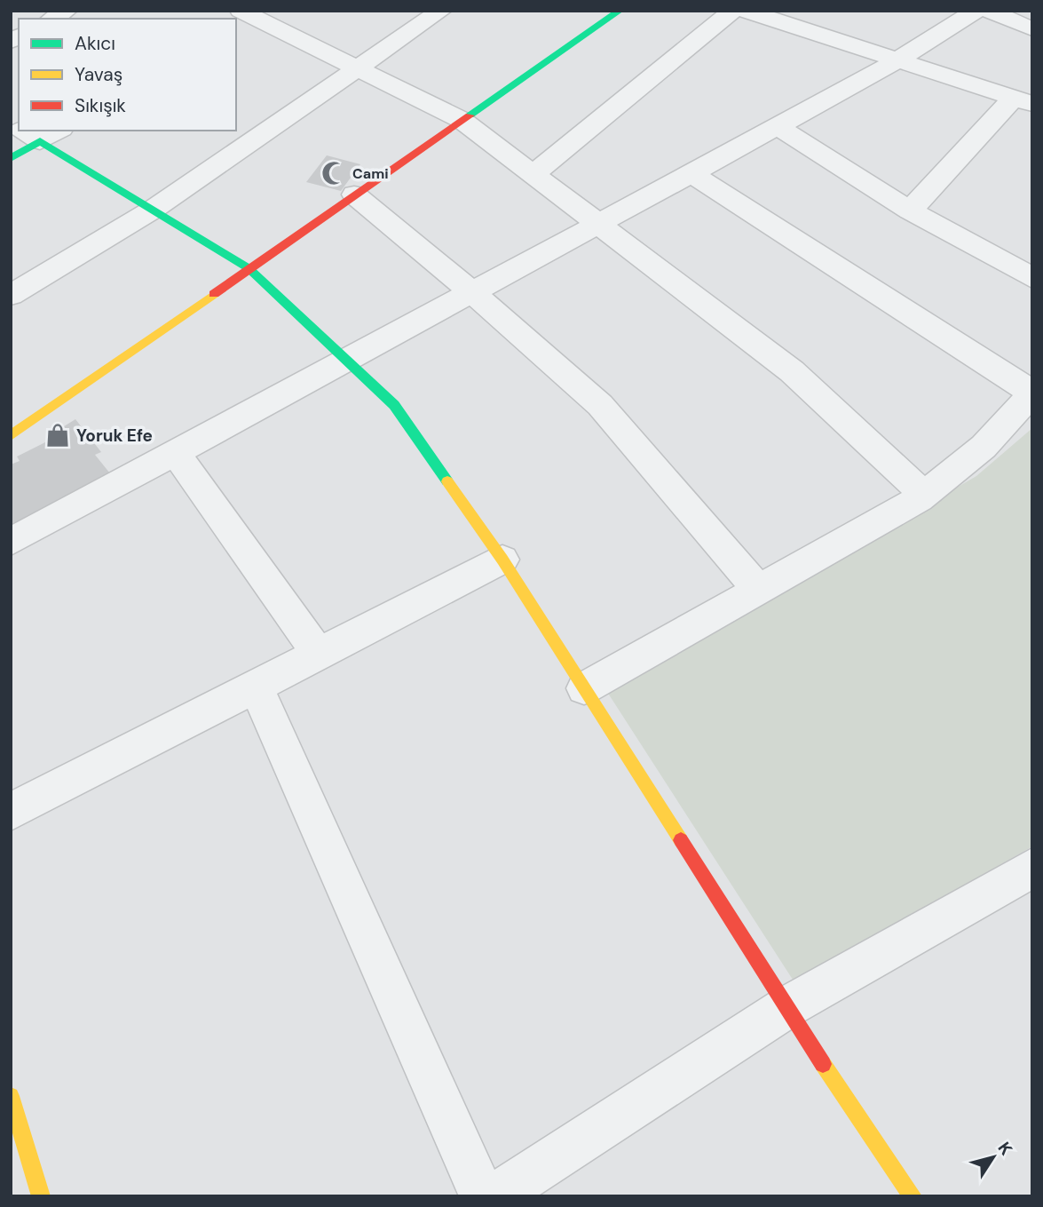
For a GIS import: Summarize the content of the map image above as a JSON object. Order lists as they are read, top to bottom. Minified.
{"places":{"mosque":["Cami"],"shop":["Yoruk Efe"]},"legend":["Akıcı","Yavaş","Sıkışık"],"north":"top right"}
